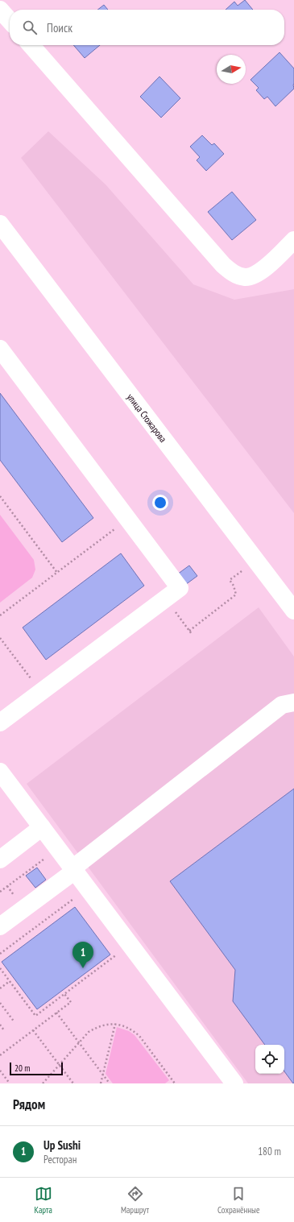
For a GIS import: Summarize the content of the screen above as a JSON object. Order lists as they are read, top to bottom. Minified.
{"streets":{"street":["улица Стожарова"]},"scale_bar":"20 m","north":"right","page":{"search":"Поиск","pins":"1","scale":"20 m","heading":"Рядом","list":[{"mark":"1","name":"Up Sushi","note":"Ресторан","value":"180 m"}],"nav":["Карта","Маршрут","Сохранённые"]}}
